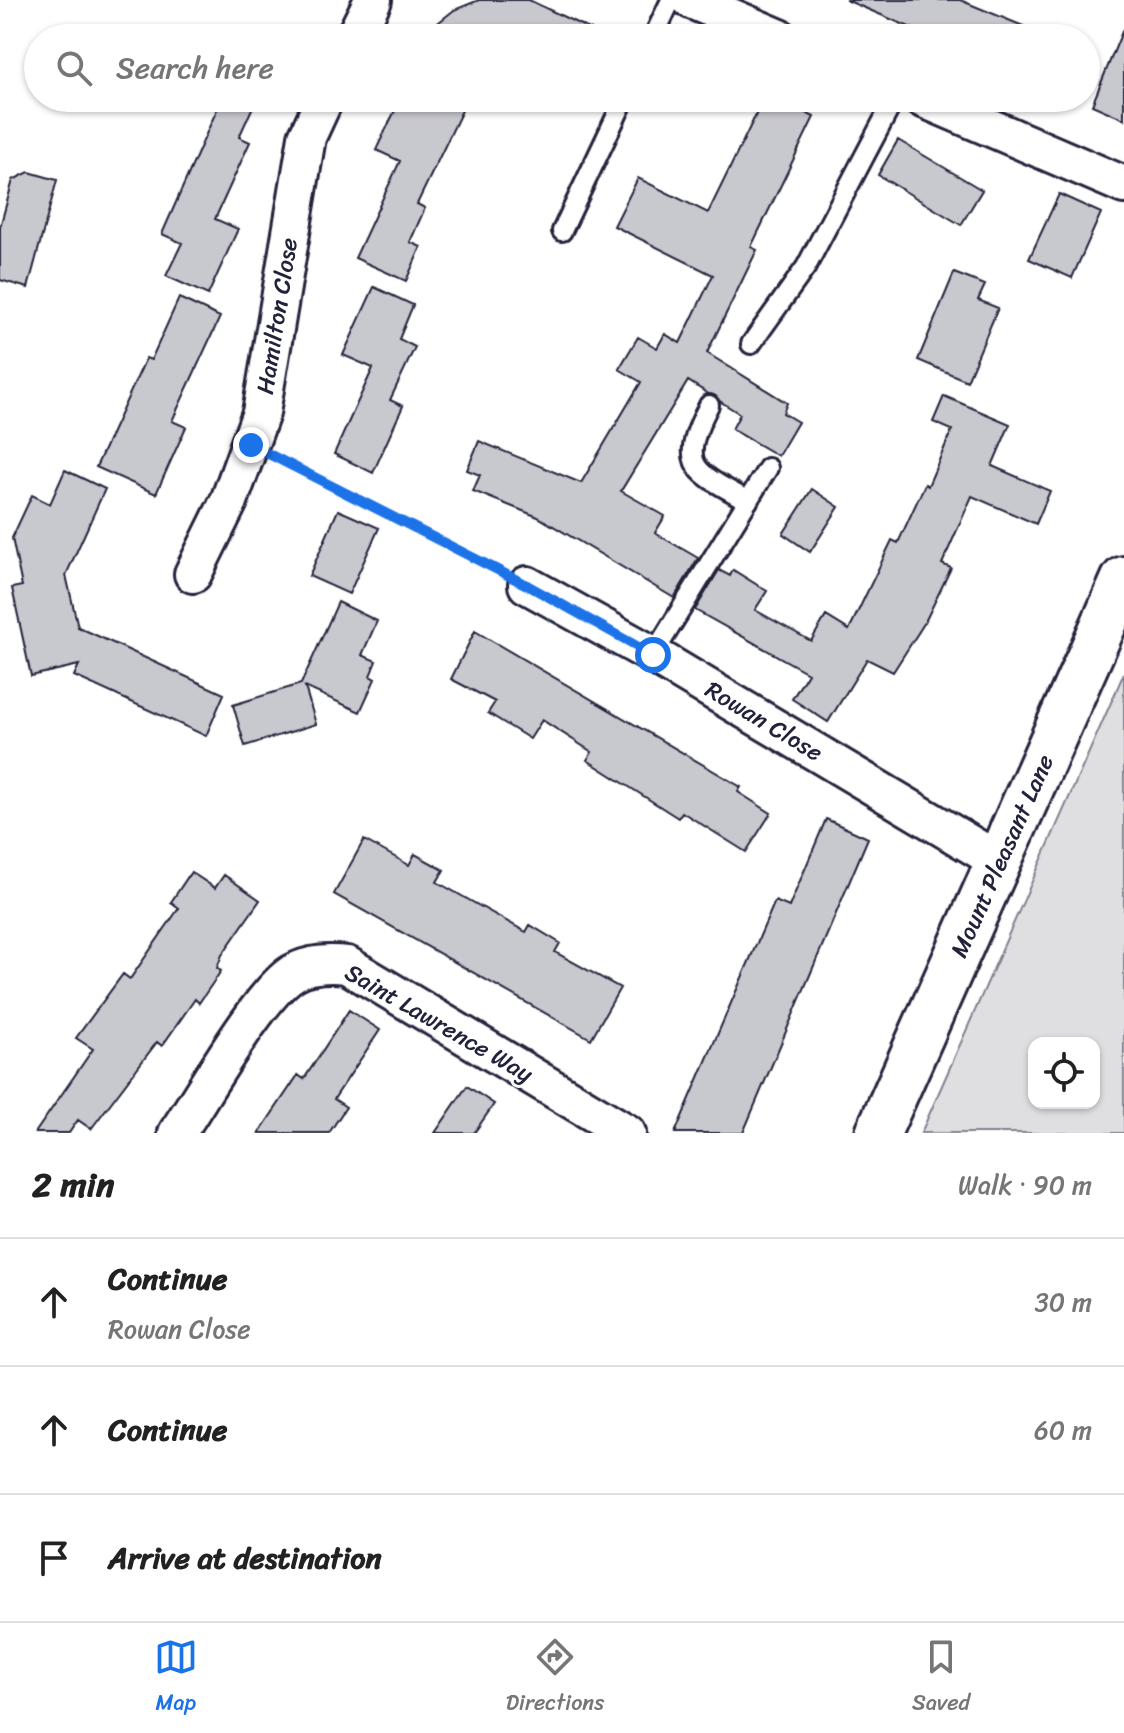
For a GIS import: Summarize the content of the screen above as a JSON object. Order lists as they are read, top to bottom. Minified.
{"streets":{"street":["Hamilton Close","Rowan Close","Mount Pleasant Lane","Saint Lawrence Way"]},"crossings":[["Rowan Close","Mount Pleasant Lane"]],"page":{"search":"Search here","heading":["2 min","Walk · 90 m"],"list":[["Continue","Rowan Close","30 m"],["Continue","60 m"],"Arrive at destination"],"nav":["Map","Directions","Saved"]}}
